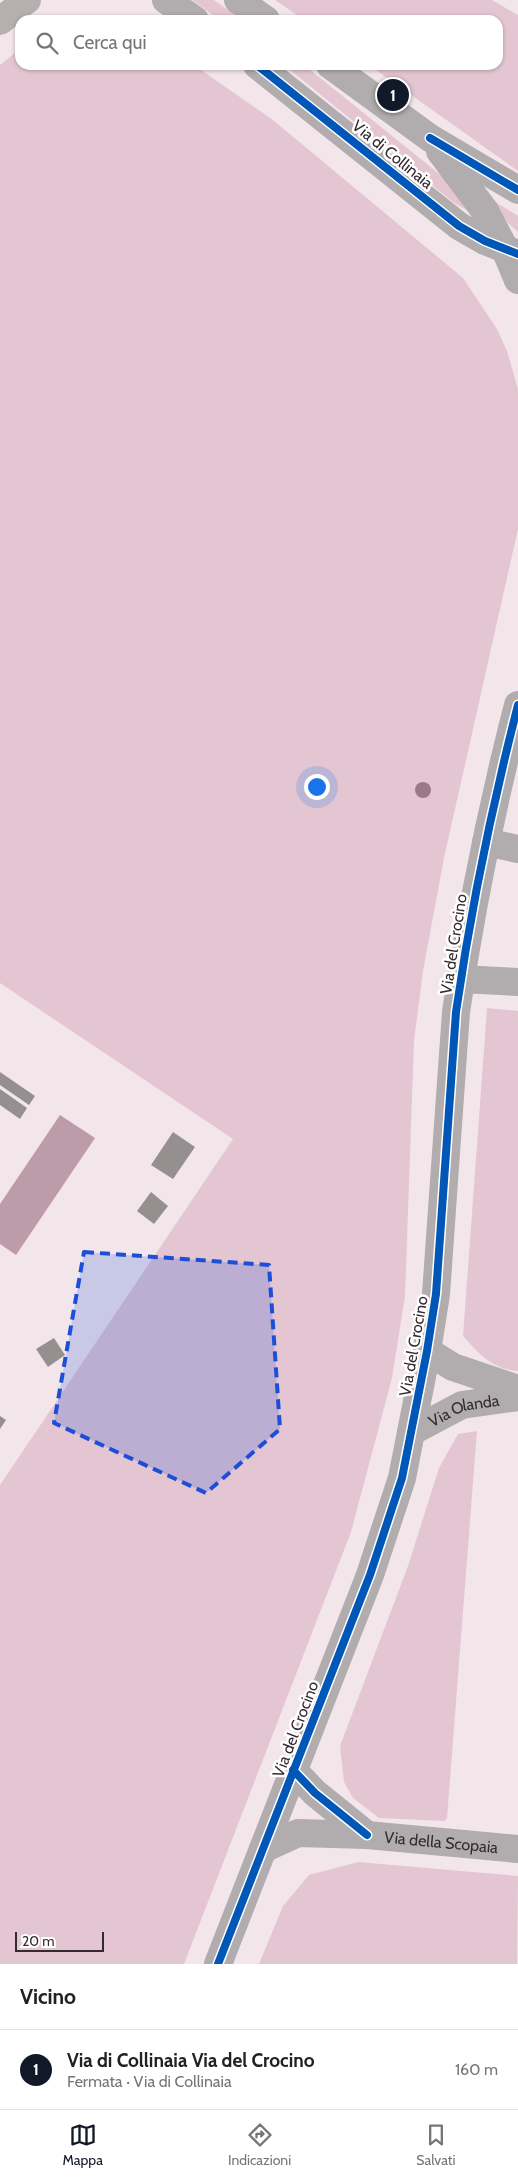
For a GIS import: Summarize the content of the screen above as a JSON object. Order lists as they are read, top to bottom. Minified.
{"streets":{"street":["Via di Collinaia","Via del Crocino","Via Olanda","Via della Scopaia"]},"crossings":[["Via del Crocino","Via Olanda"],["Via del Crocino","Via della Scopaia"]],"scale_bar":"20 m","page":{"search":"Cerca qui","pins":"1","scale":"20 m","heading":"Vicino","list":[{"mark":"1","name":"Via di Collinaia Via del Crocino","note":"Fermata · Via di Collinaia","value":"160 m"}],"nav":["Mappa","Indicazioni","Salvati"]}}
